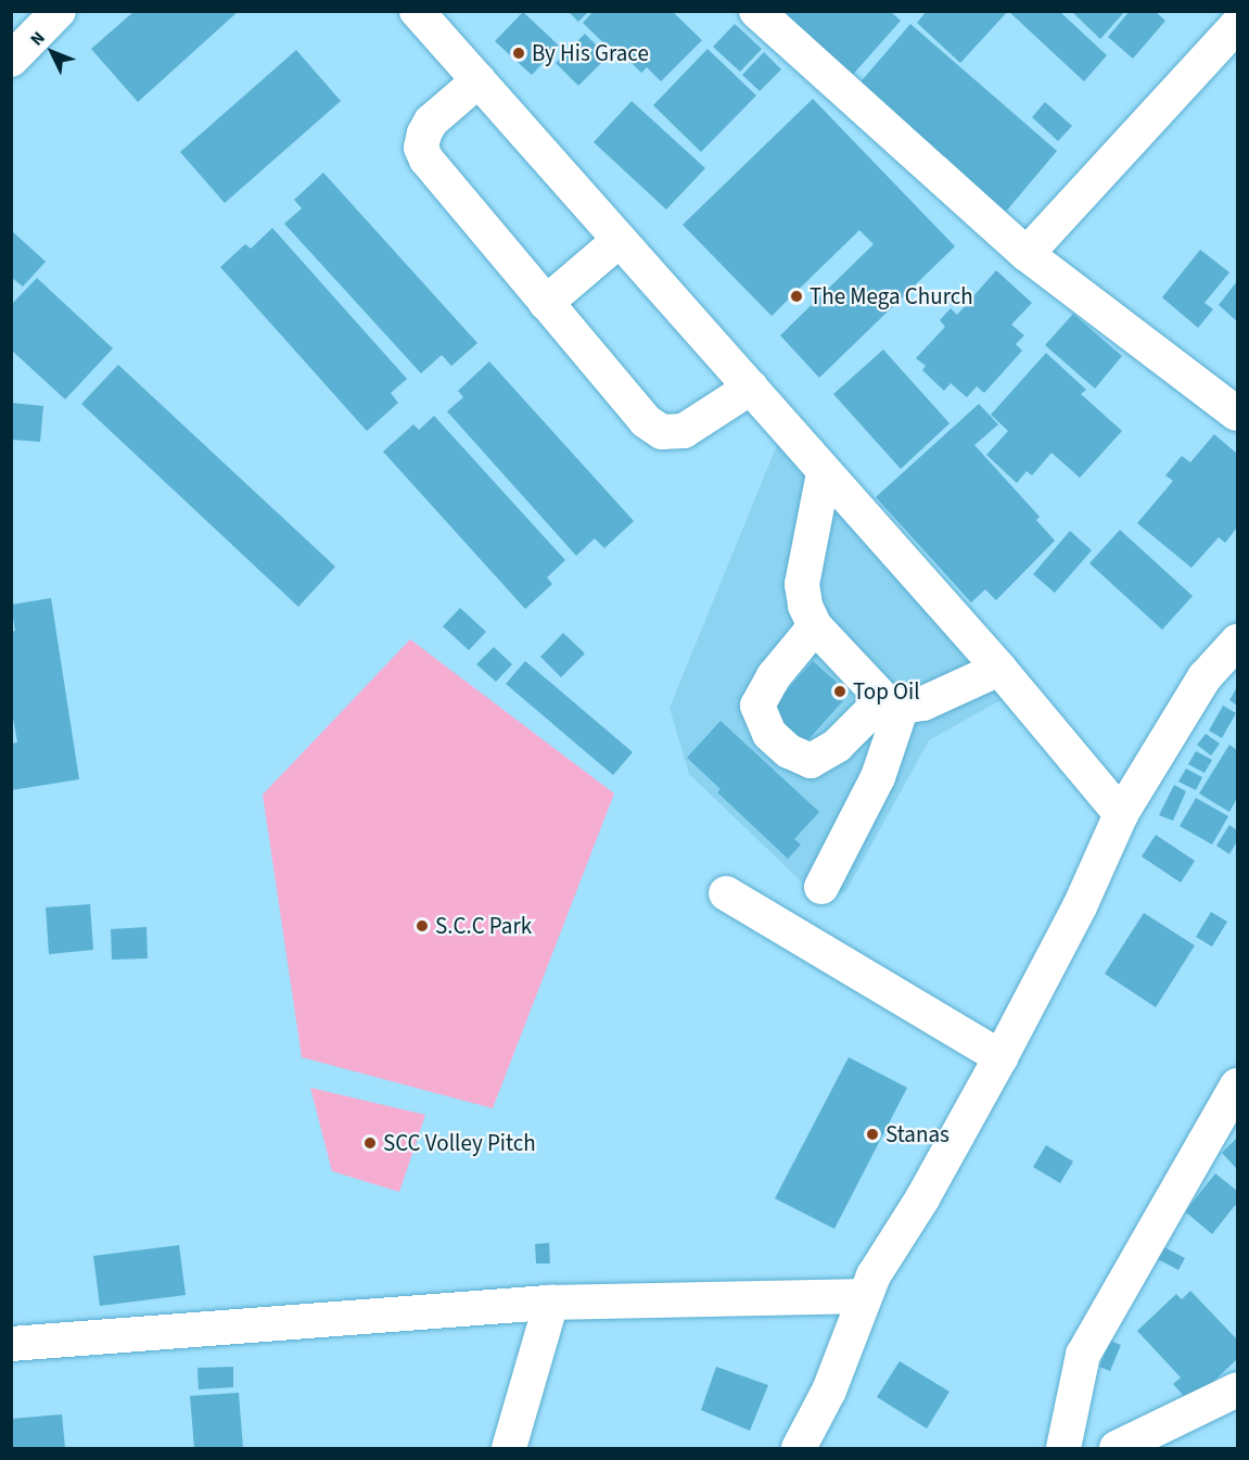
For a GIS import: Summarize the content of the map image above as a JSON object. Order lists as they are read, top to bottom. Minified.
{"places":["By His Grace","The Mega Church","Top Oil","S.C.C Park","Stanas","SCC Volley Pitch"],"north":"top left"}
